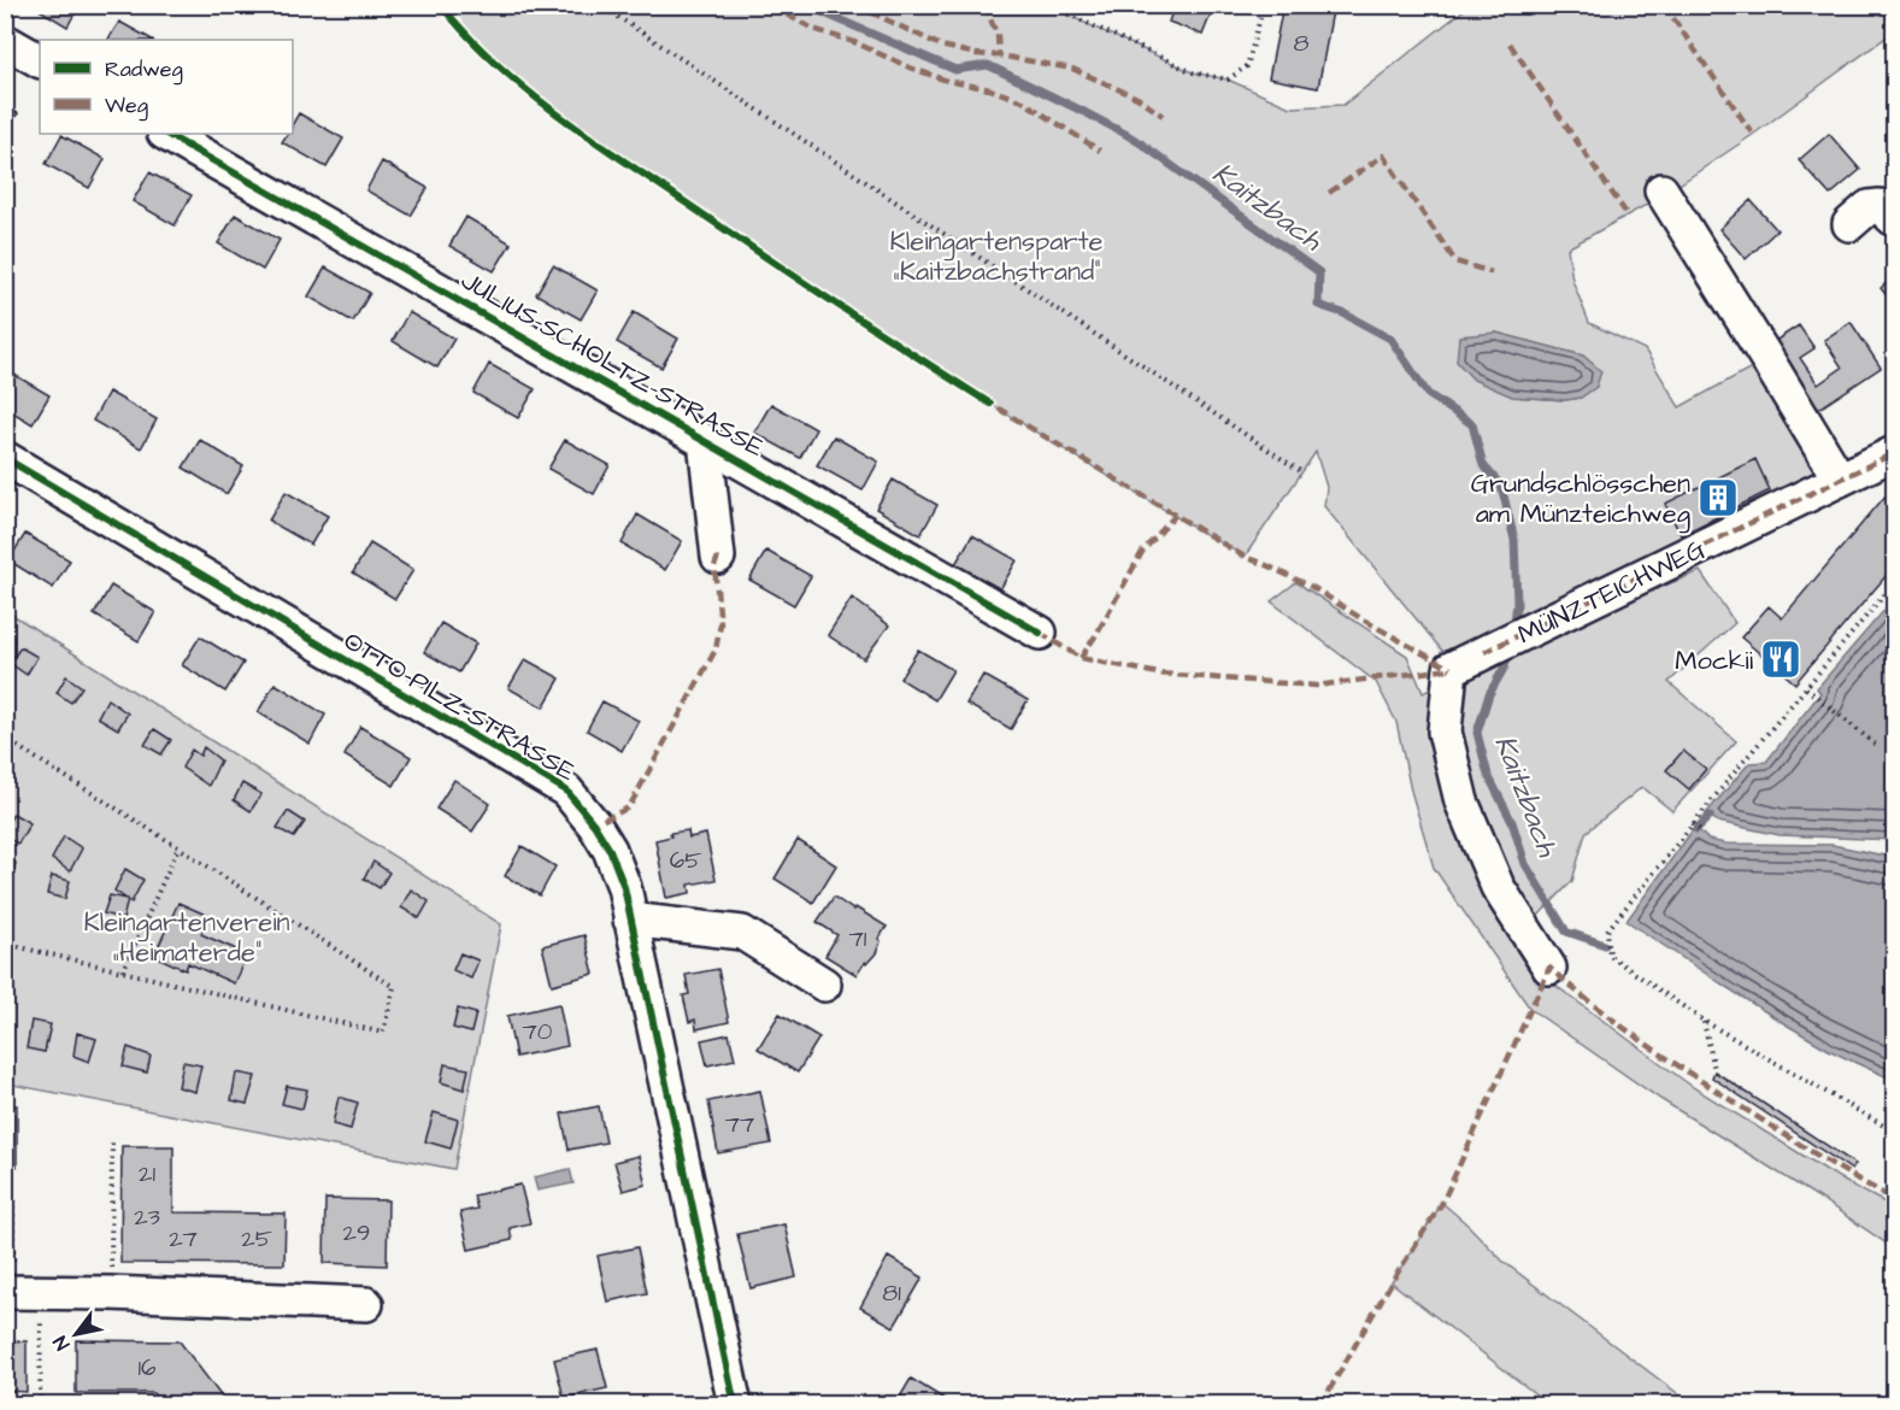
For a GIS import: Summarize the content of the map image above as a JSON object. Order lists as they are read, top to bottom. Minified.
{"streets":{"street":["JULIUS-SCHOLTZ-STRASSE","MÜNZTEICHWEG","OTTO-PILZ-STRASSE"]},"water":["Kaitzbach"],"parks":["Kleingartensparte „Kaitzbachstrand“","Kleingartenverein „Heimaterde“"],"places":{"building":["Grundschlösschen am Münzteichweg"],"restaurant":["Mockii"]},"house_numbers":["8","65","71","70","77","21","23","29","27","25","81","16"],"legend":["Radweg","Weg"],"north":"bottom left"}
